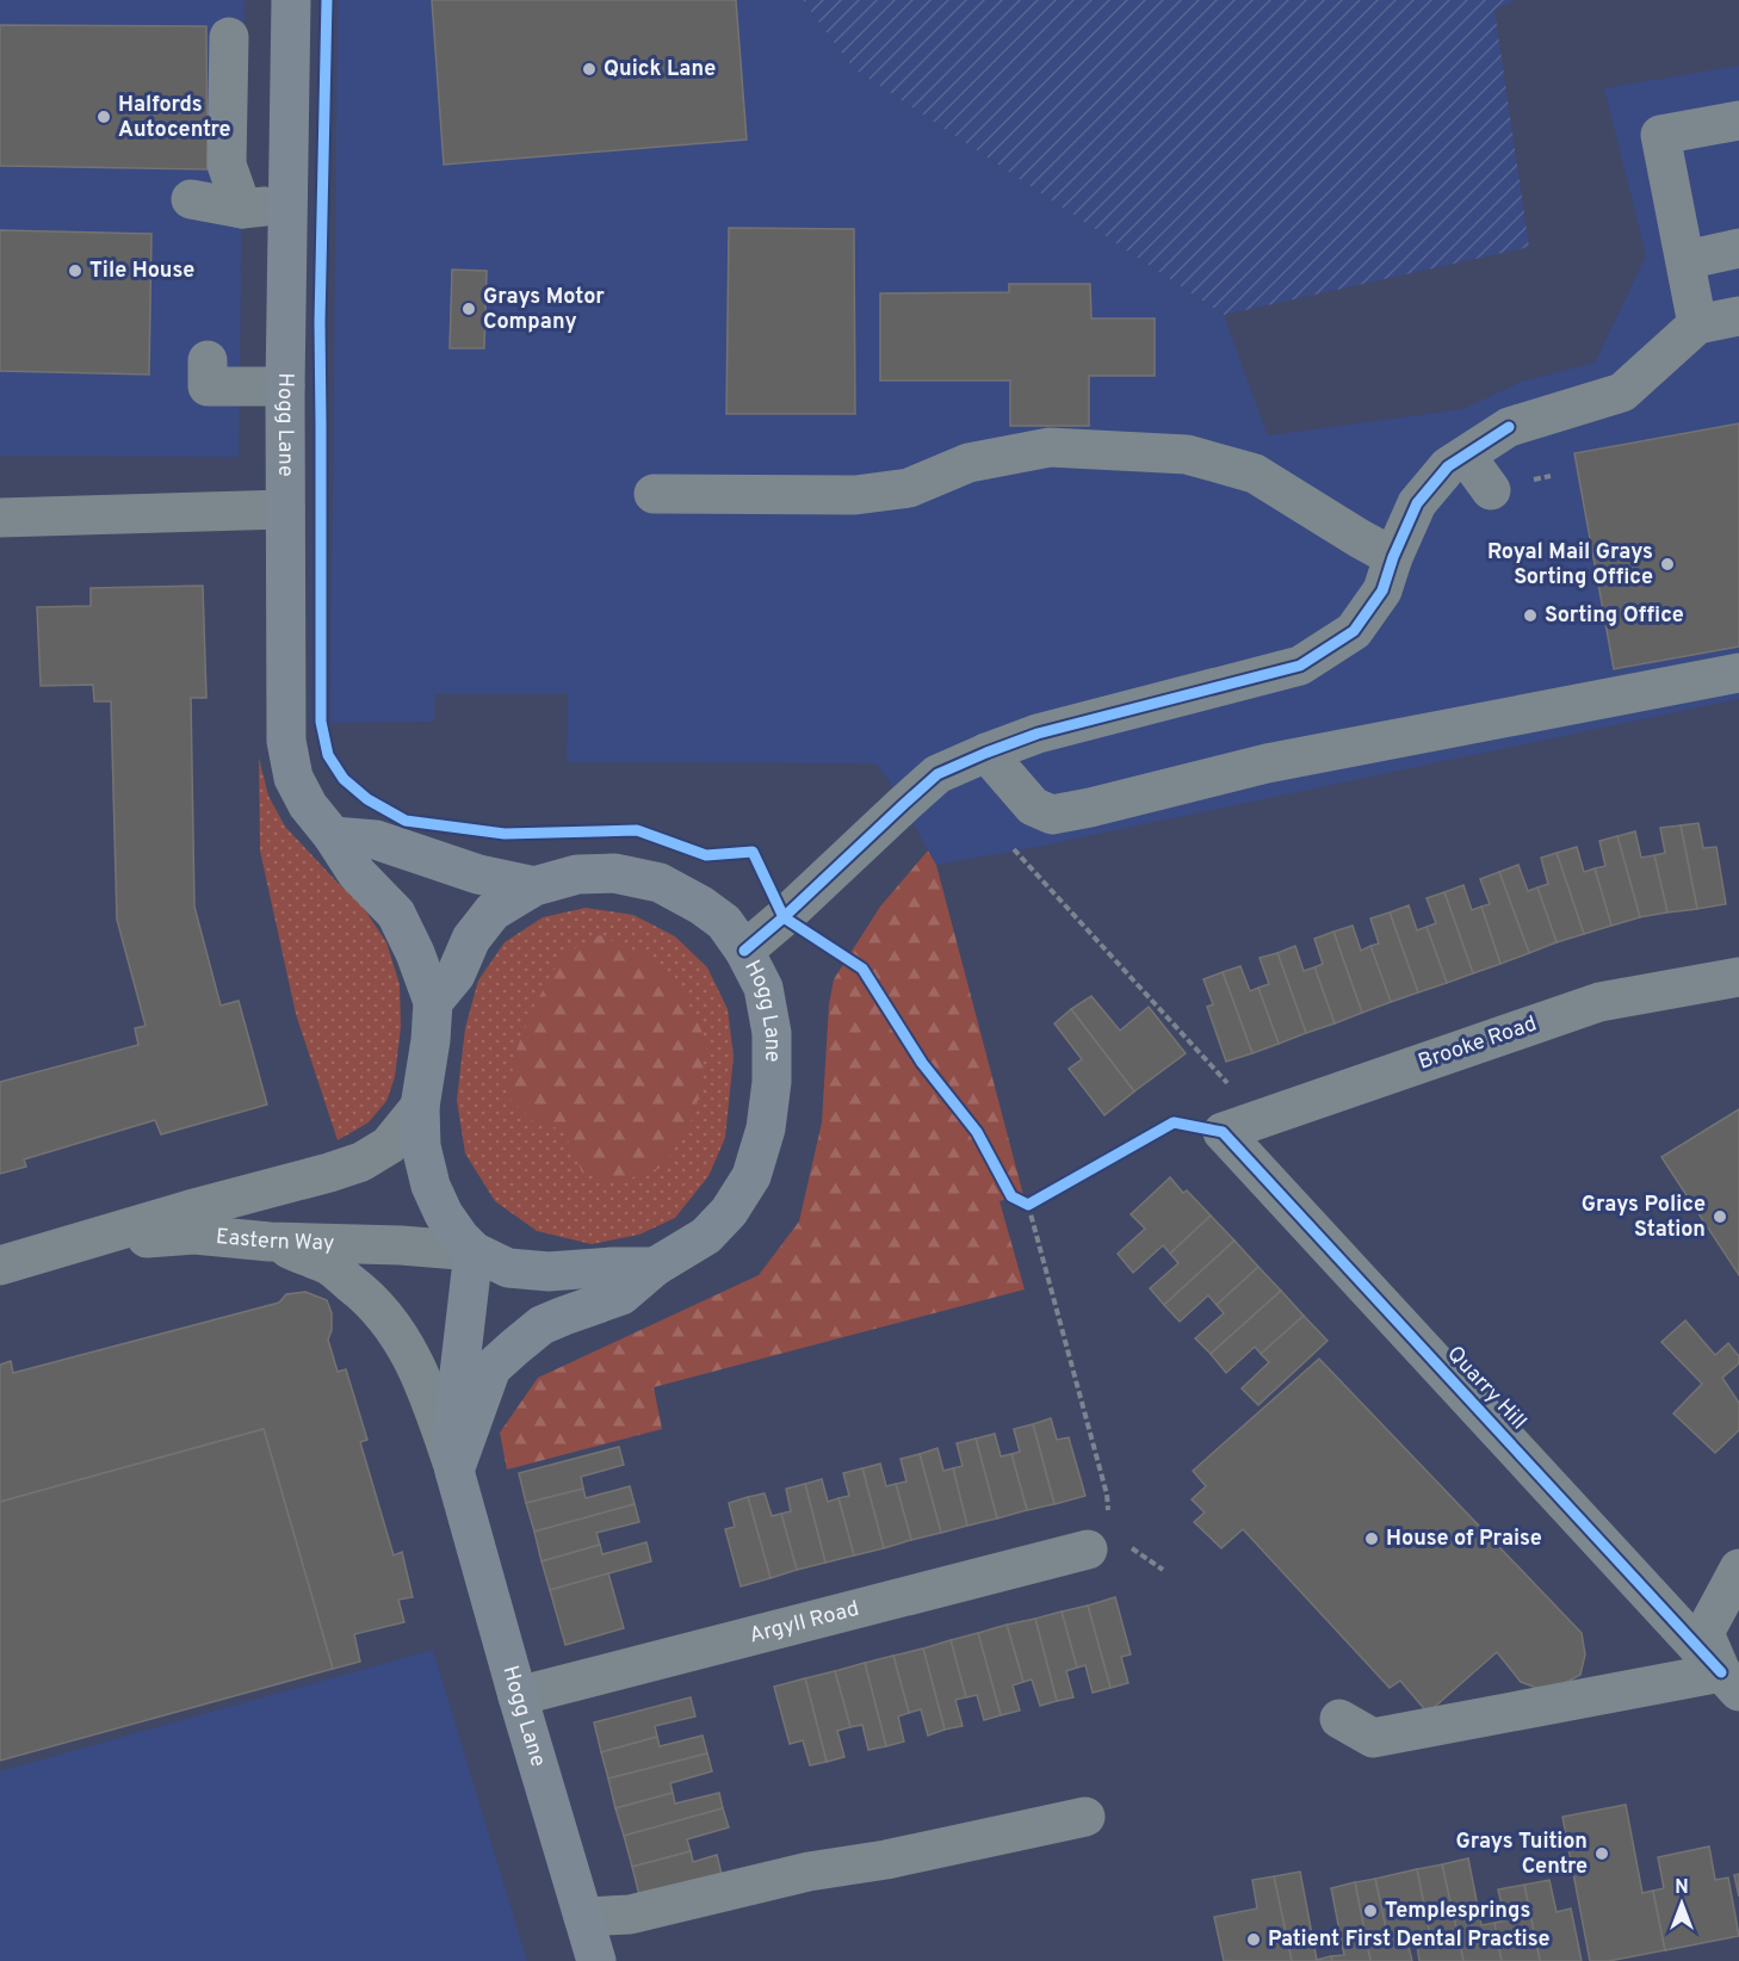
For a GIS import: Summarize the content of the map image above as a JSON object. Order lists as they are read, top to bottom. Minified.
{"streets":{"main road":["Hogg Lane"],"street":["Brooke Road","Eastern Way","Quarry Hill","Argyll Road"]},"crossings":[["Hogg Lane","Eastern Way"],["Hogg Lane","Argyll Road"],["Brooke Road","Quarry Hill"]],"places":["Quick Lane","Halfords Autocentre","Tile House","Grays Motor Company","Royal Mail Grays Sorting Office","Sorting Office","Grays Police Station","House of Praise","Grays Tuition Centre","Templesprings","Patient First Dental Practise"],"north":"top"}
